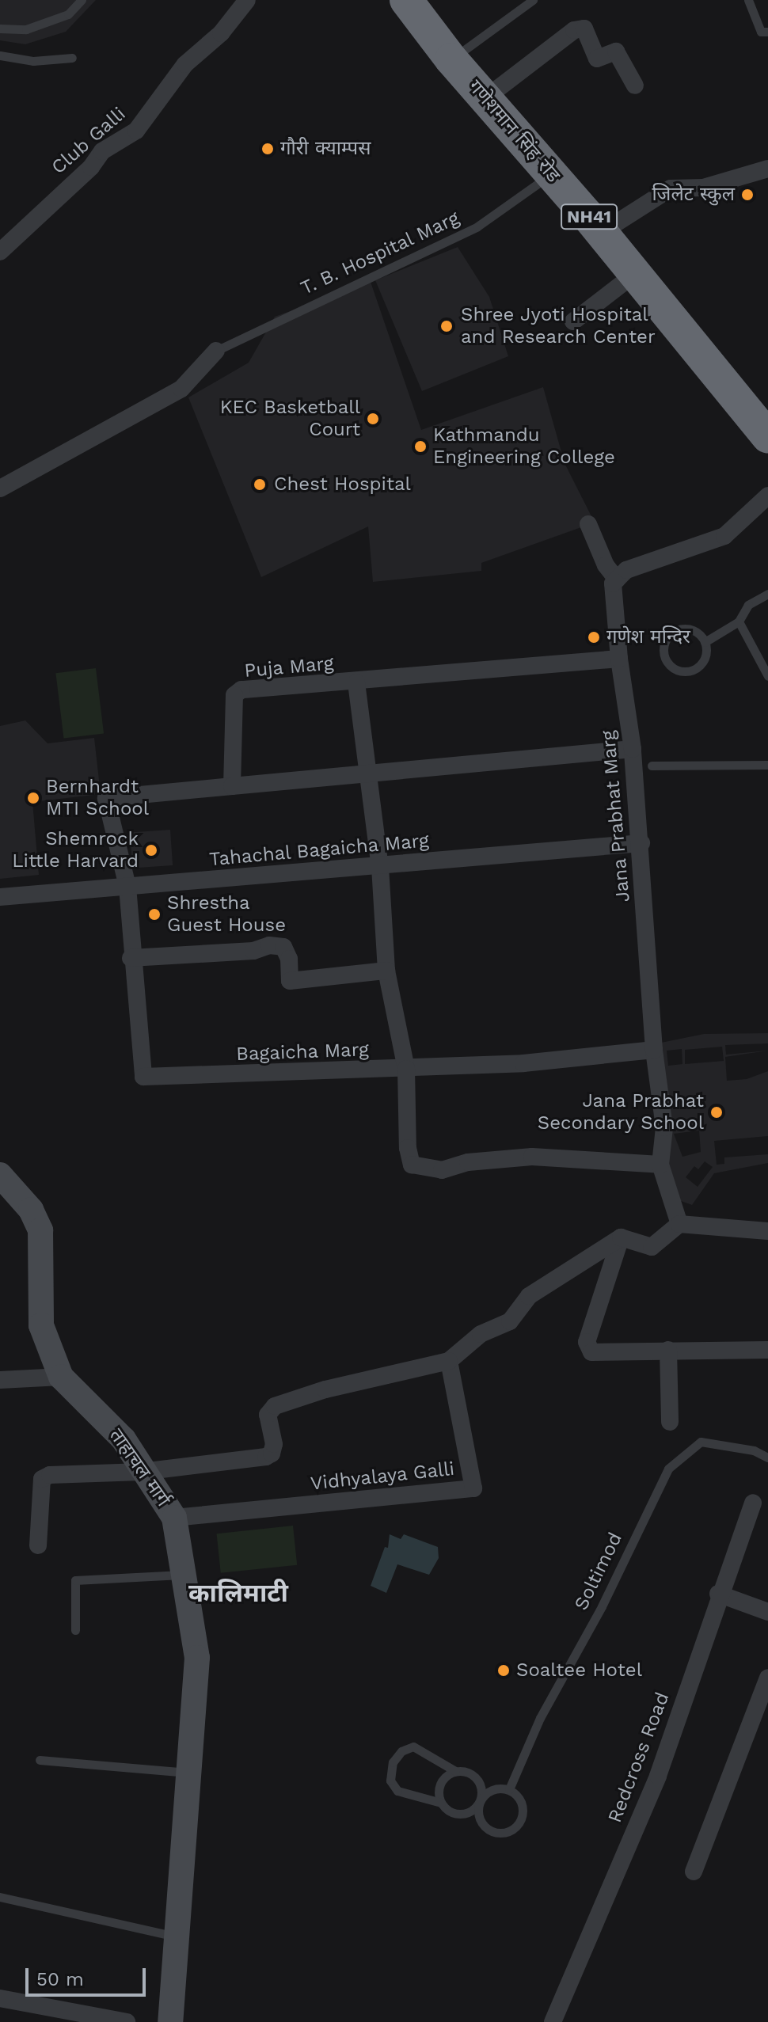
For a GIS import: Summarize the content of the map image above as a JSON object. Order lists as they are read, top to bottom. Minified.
{"streets":{"highway":["गणेशमान सिंह रोड","NH41"],"street":["Club Galli","Puja Marg","Jana Prabhat Marg","Tahachal Bagaicha Marg","Bagaicha Marg","ताहाचल मार्ग","Vidhyalaya Galli","Redcross Road"],"lane":["T. B. Hospital Marg","Soltimod"]},"crossings":[["गणेशमान सिंह रोड","T. B. Hospital Marg"],["Puja Marg","Jana Prabhat Marg"],["Jana Prabhat Marg","Tahachal Bagaicha Marg"],["Jana Prabhat Marg","Bagaicha Marg"],["Tahachal Bagaicha Marg","Bagaicha Marg"],["ताहाचल मार्ग","Vidhyalaya Galli"]],"districts":["कालिमाटी"],"places":["गौरी क्याम्पस","जिलेट स्कुल","Shree Jyoti Hospital and Research Center","KEC Basketball Court","Kathmandu Engineering College","Chest Hospital","गणेश मन्दिर","Bernhardt MTI School","Shemrock Little Harvard","Shrestha Guest House","Jana Prabhat Secondary School","Soaltee Hotel"],"scale_bar":"50 m"}
